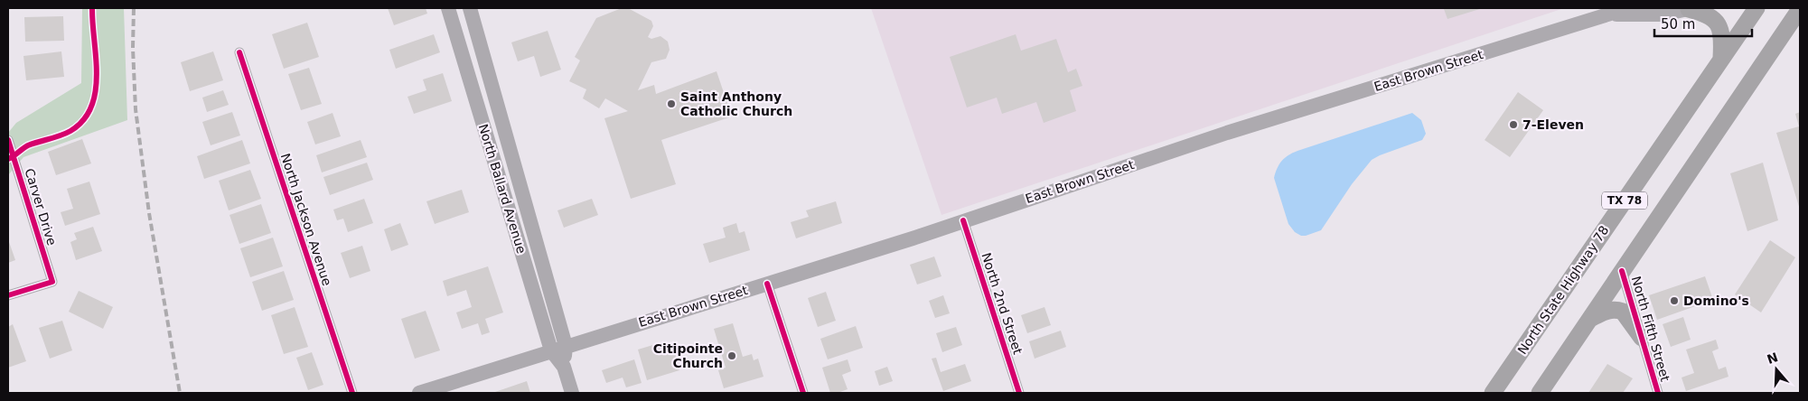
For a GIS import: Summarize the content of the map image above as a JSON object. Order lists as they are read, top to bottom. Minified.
{"streets":{"main road":["East Brown Street","North Ballard Avenue","TX 78","North State Highway 78"],"street":["Carver Drive","North Jackson Avenue","North 2nd Street","North Fifth Street"]},"crossings":[["East Brown Street","North Ballard Avenue"],["East Brown Street","North 2nd Street"],["TX 78","North Fifth Street"]],"places":["Saint Anthony Catholic Church","7-Eleven","Domino's","Citipointe Church"],"scale_bar":"50 m","north":"top"}
